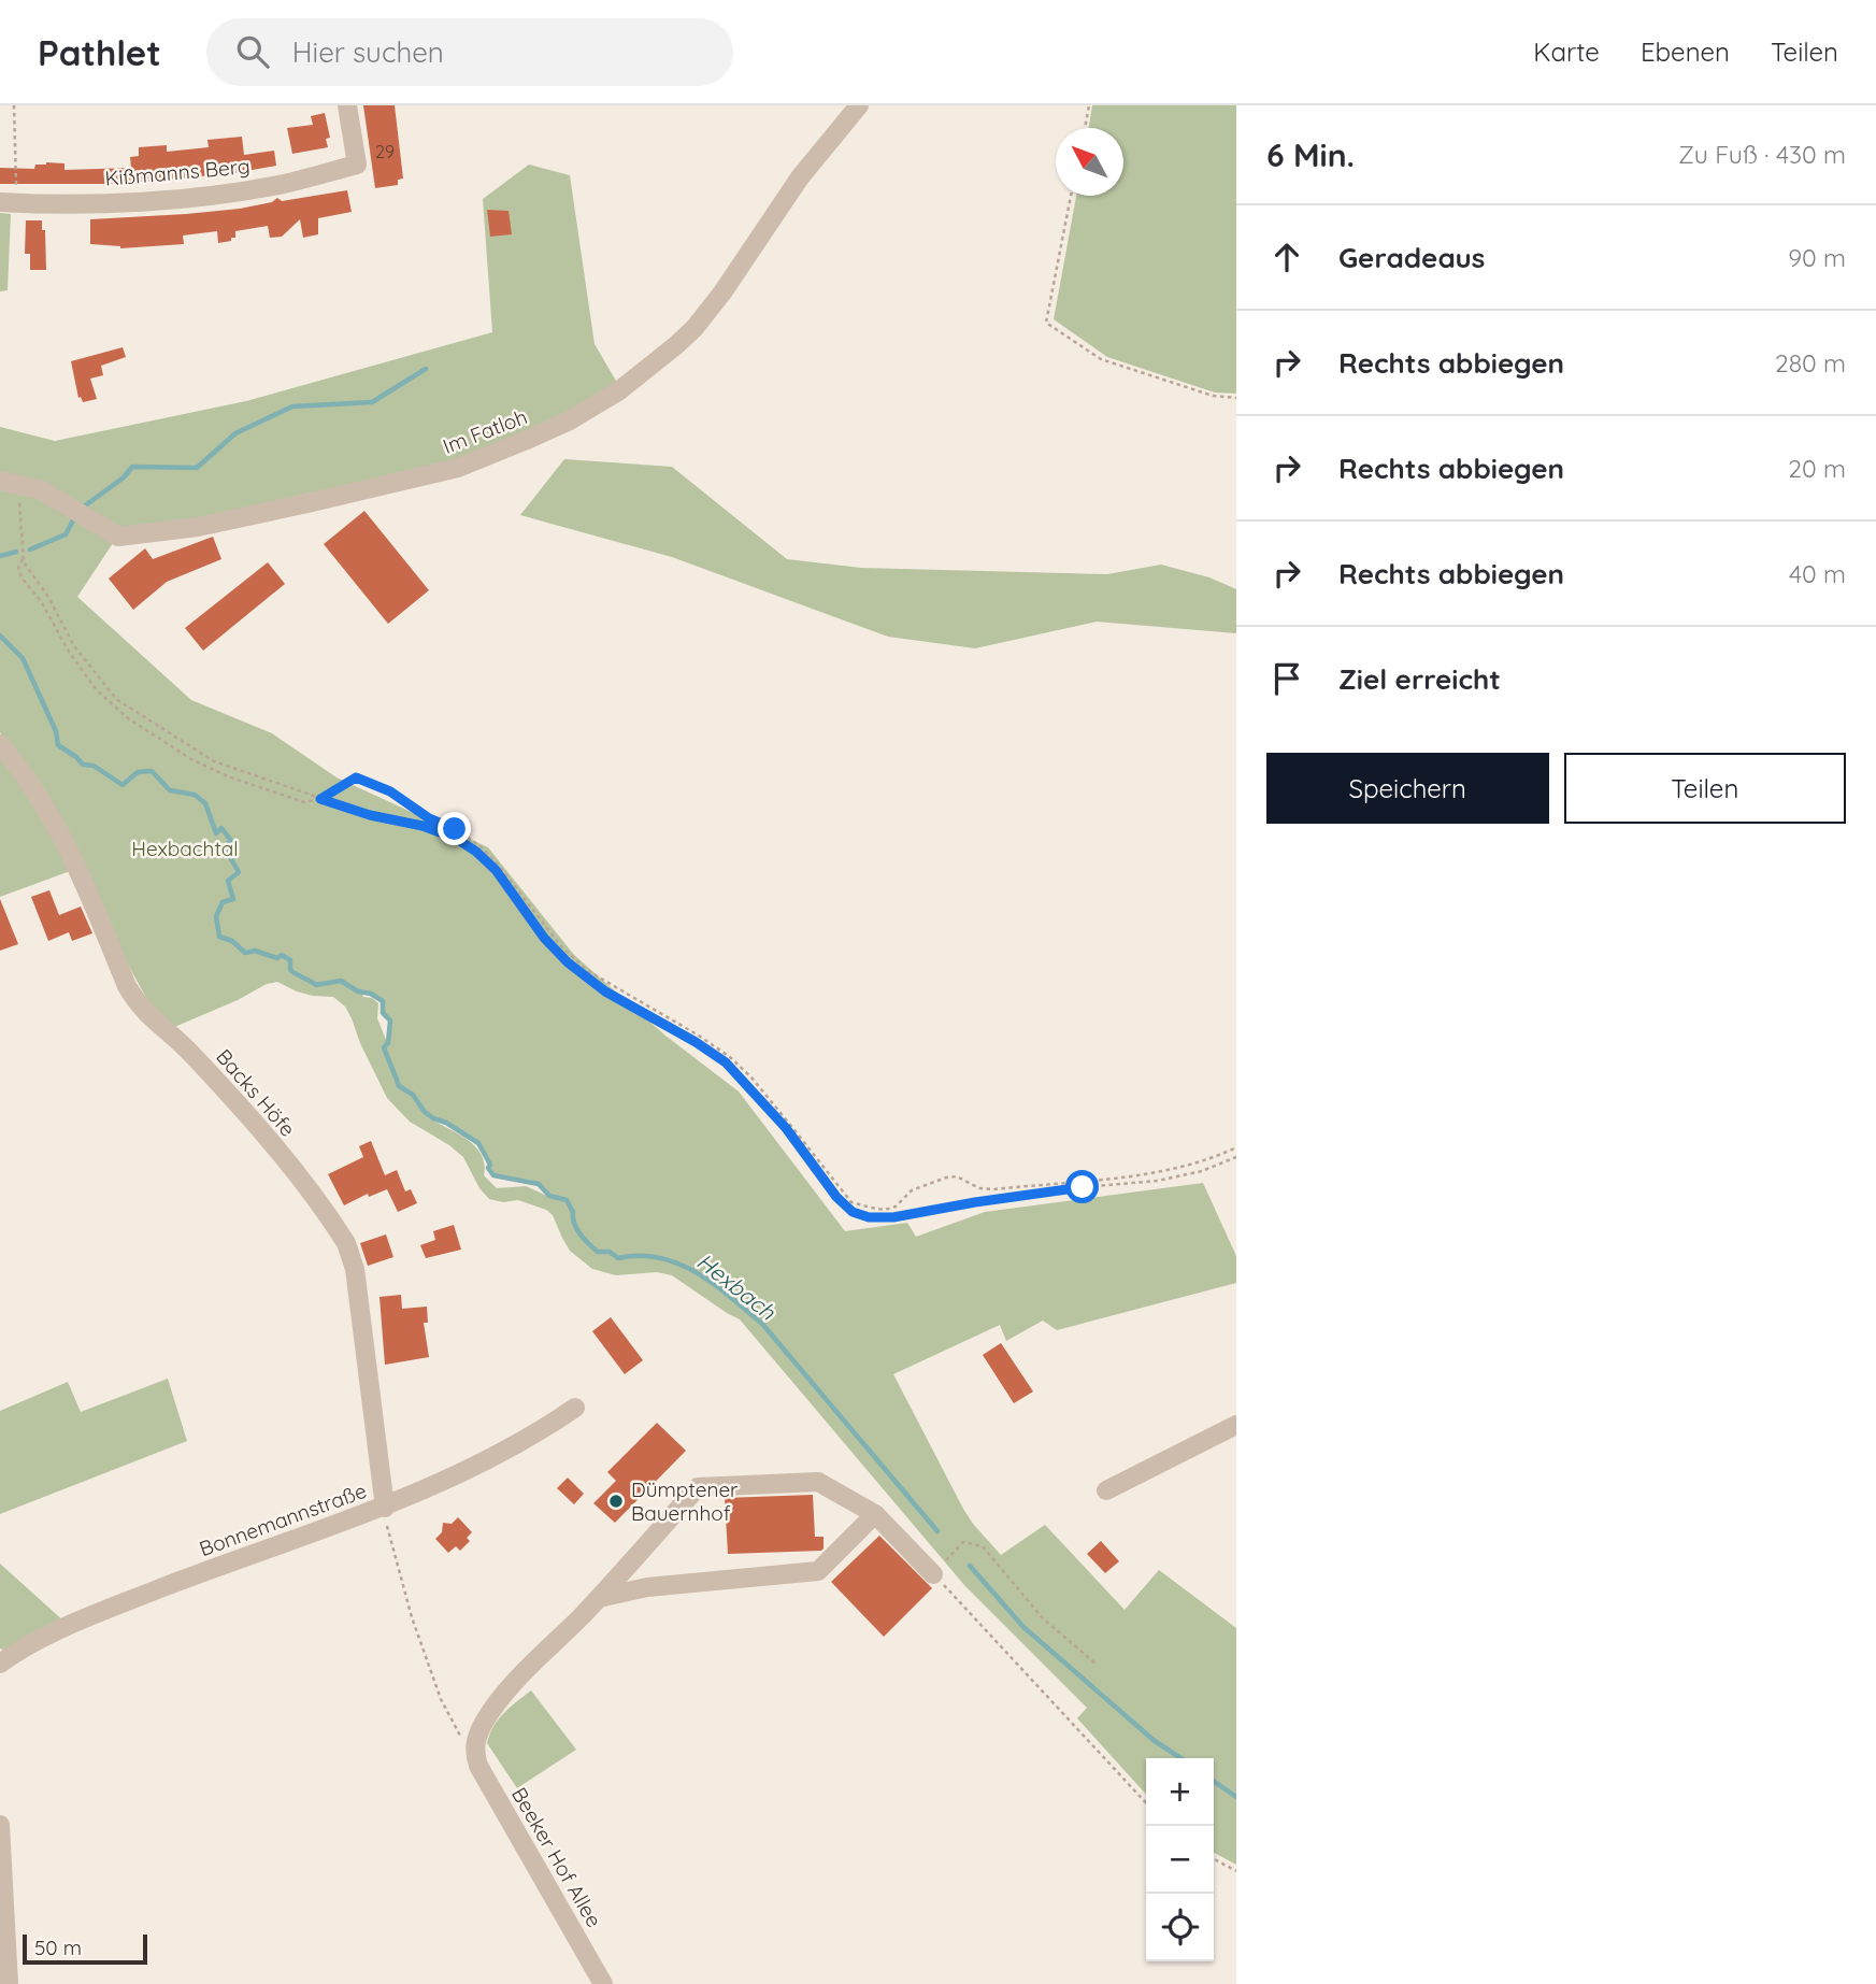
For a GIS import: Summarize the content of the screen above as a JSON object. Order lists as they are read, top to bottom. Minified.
{"streets":{"street":["Kißmanns Berg","Im Fatloh","Backs Höfe","Bonnemannstraße","Beeker Hof Allee"]},"crossings":[["Backs Höfe","Bonnemannstraße"]],"water":["Hexbach"],"parks":["Hexbachtal"],"places":["Dümptener Bauernhof"],"house_numbers":["29"],"scale_bar":"50 m","north":"top left","page":{"header":"Pathlet","search":"Hier suchen","nav":["Karte","Ebenen","Teilen"],"heading":["6 Min.","Zu Fuß · 430 m"],"list":[["Geradeaus","90 m"],["Rechts abbiegen","280 m"],["Rechts abbiegen","20 m"],["Rechts abbiegen","40 m"],"Ziel erreicht"],"buttons":["Speichern","Teilen"],"map_buttons":["+","−"],"scale":"50 m"}}
